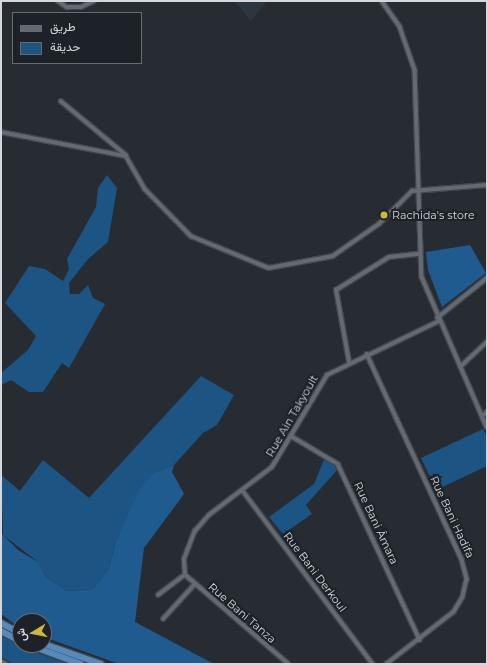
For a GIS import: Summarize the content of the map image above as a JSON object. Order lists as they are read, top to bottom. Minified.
{"streets":{"street":["Rue Ain Takyoult","Rue Bani Hadifa","Rue Bani Âmara","Rue Bani Derkoul","Rue Bani Tanza"]},"crossings":[["Rue Ain Takyoult","Rue Bani Hadifa"],["Rue Ain Takyoult","Rue Bani Âmara"],["Rue Ain Takyoult","Rue Bani Derkoul"],["Rue Ain Takyoult","Rue Bani Tanza"],["Rue Bani Hadifa","Rue Bani Âmara"]],"places":["Rachida's store"],"legend":["طريق","حديقة"],"north":"left"}
